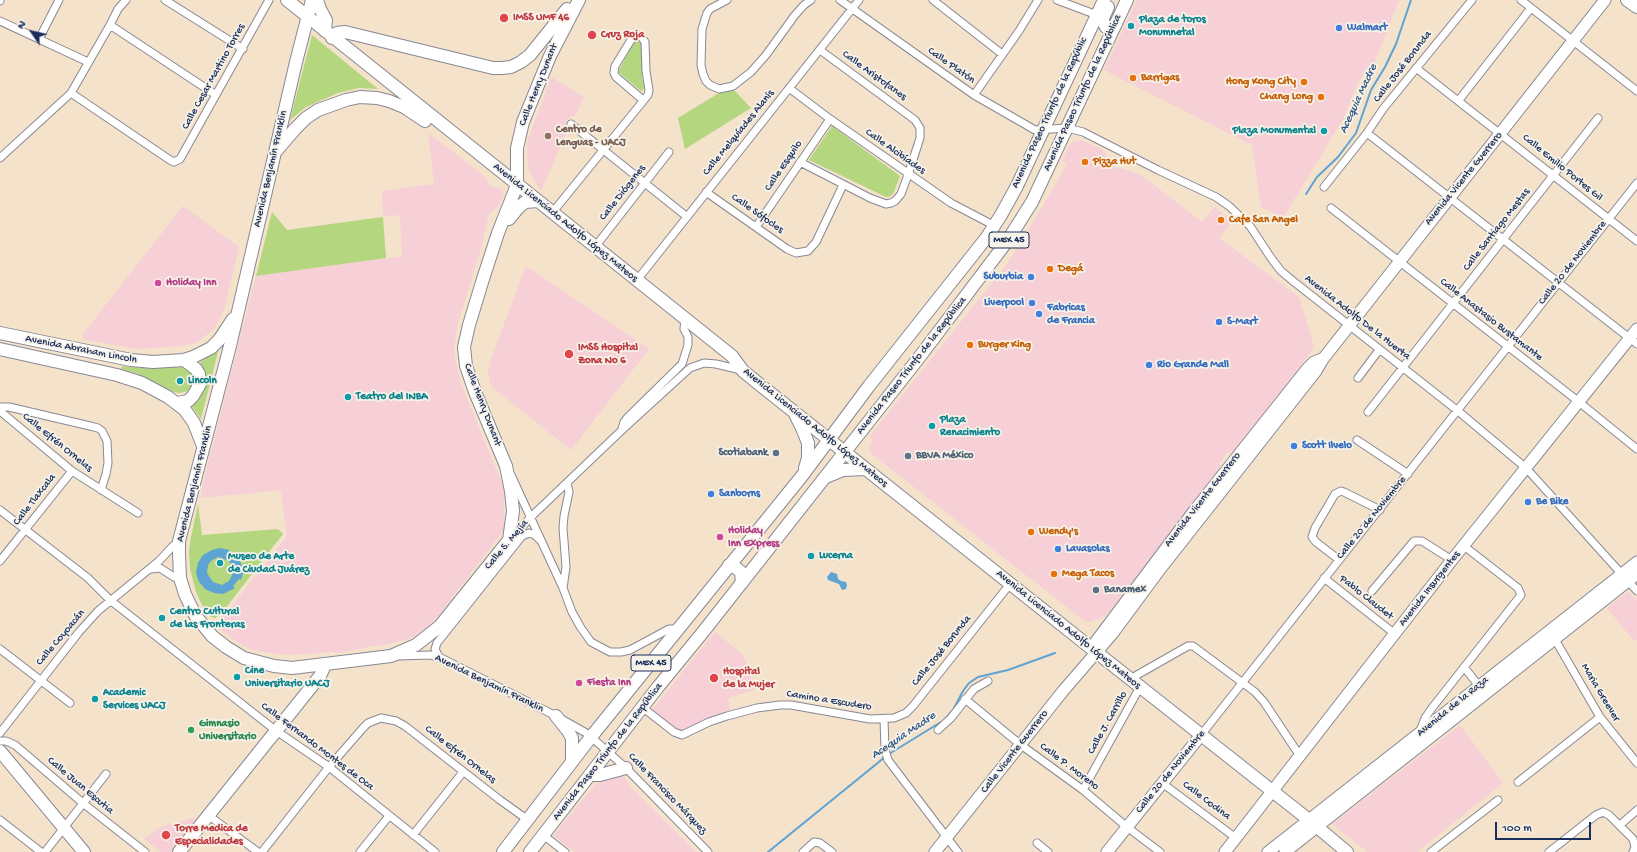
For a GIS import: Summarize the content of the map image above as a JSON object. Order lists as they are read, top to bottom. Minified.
{"streets":{"main road":["Calle Henry Dunant","Avenida Paseo Triunfo de la República","Avenida Paseo Triunfo de la Repúblic","Avenida Benjamín Franklin","Avenida Licenciado Adolfo López Mateos","MEX 45","Avenida Abraham Lincoln","Calle S. Mejía"],"street":["Calle Platón","Calle José Borunda","Calle Aristofanes","Calle Cesar Martino Torres","Calle Melquíades Alanís","Calle Alcibíades","Calle Esquilo","Calle Emilio Portes Gil","Avenida Vicente Guerrero","Calle Diógenes","Calle Sófocles","Calle Santiago Mestas","Calle 20 de Noviembre","Avenida Adolfo De la Huerta","Calle Anastasio Bustamante","Calle Efrén Ornelas","Calle Tlaxcala","Avenida Insurgentes","Pablo Claudet","Calle Coyoacán","Maria Greever","Camino a Escudero","Avenida de la Raza","Calle J. Carrillo","Calle Fernando Montes de Oca","Calle Vicente Guerrero","Calle P. Moreno","Calle Juan Escutia","Calle Francisco Márquez","Calle Codina"]},"crossings":[["Calle Platón","Avenida Paseo Triunfo de la Repúblic"],["Calle Platón","Calle Melquíades Alanís"],["Calle Platón","Avenida Adolfo De la Huerta"],["Calle José Borunda","Calle Emilio Portes Gil"],["Calle José Borunda","Avenida Licenciado Adolfo López Mateos"],["Calle José Borunda","Camino a Escudero"],["Calle Aristofanes","Calle Melquíades Alanís"],["Calle Aristofanes","Calle Alcibíades"],["Calle Henry Dunant","Avenida Paseo Triunfo de la República"],["Calle Henry Dunant","Avenida Licenciado Adolfo López Mateos"],["Calle Henry Dunant","Calle S. Mejía"],["Avenida Paseo Triunfo de la República","Avenida Paseo Triunfo de la Repúblic"],["Avenida Paseo Triunfo de la República","Calle Alcibíades"],["Avenida Paseo Triunfo de la República","Avenida Benjamín Franklin"],["Avenida Paseo Triunfo de la República","Avenida Licenciado Adolfo López Mateos"],["Avenida Paseo Triunfo de la República","Avenida Adolfo De la Huerta"],["Avenida Paseo Triunfo de la República","Calle Efrén Ornelas"],["Avenida Paseo Triunfo de la República","Camino a Escudero"],["Avenida Paseo Triunfo de la República","Calle Francisco Márquez"],["Avenida Paseo Triunfo de la Repúblic","Calle Alcibíades"],["Avenida Paseo Triunfo de la Repúblic","Avenida Adolfo De la Huerta"],["Calle Melquíades Alanís","Calle Alcibíades"],["Calle Melquíades Alanís","Calle Sófocles"],["Calle Melquíades Alanís","Avenida Licenciado Adolfo López Mateos"],["Calle Alcibíades","Calle Esquilo"],["Calle Esquilo","Calle Sófocles"],["Calle Emilio Portes Gil","Avenida Vicente Guerrero"],["Calle Emilio Portes Gil","Calle Santiago Mestas"],["Calle Emilio Portes Gil","Calle 20 de Noviembre"],["Avenida Benjamín Franklin","Avenida Licenciado Adolfo López Mateos"],["Avenida Benjamín Franklin","Avenida Abraham Lincoln"],["Avenida Benjamín Franklin","Calle S. Mejía"],["Avenida Benjamín Franklin","Calle Coyoacán"],["Avenida Benjamín Franklin","Calle Francisco Márquez"],["Avenida Vicente Guerrero","Avenida Licenciado Adolfo López Mateos"],["Avenida Vicente Guerrero","Avenida Adolfo De la Huerta"],["Avenida Vicente Guerrero","Calle Anastasio Bustamante"],["Avenida Vicente Guerrero","Calle Vicente Guerrero"],["Calle Diógenes","Avenida Licenciado Adolfo López Mateos"],["Avenida Licenciado Adolfo López Mateos","Calle 20 de Noviembre"],["Avenida Licenciado Adolfo López Mateos","Calle S. Mejía"],["Avenida Licenciado Adolfo López Mateos","Avenida Insurgentes"],["Avenida Licenciado Adolfo López Mateos","Avenida de la Raza"],["Avenida Licenciado Adolfo López Mateos","Calle J. Carrillo"],["Avenida Licenciado Adolfo López Mateos","Calle Vicente Guerrero"],["Calle Santiago Mestas","Avenida Adolfo De la Huerta"],["Calle Santiago Mestas","Calle Anastasio Bustamante"],["Calle 20 de Noviembre","Avenida Adolfo De la Huerta"],["Calle 20 de Noviembre","Calle Anastasio Bustamante"],["Calle 20 de Noviembre","Pablo Claudet"],["Calle 20 de Noviembre","Calle P. Moreno"],["Calle 20 de Noviembre","Calle Codina"],["Avenida Adolfo De la Huerta","Avenida Insurgentes"],["Avenida Adolfo De la Huerta","Avenida de la Raza"],["Calle Anastasio Bustamante","Avenida Insurgentes"],["Calle Efrén Ornelas","Calle Tlaxcala"],["Calle Efrén Ornelas","Calle Fernando Montes de Oca"],["Calle Tlaxcala","Calle Fernando Montes de Oca"],["Avenida Insurgentes","Pablo Claudet"],["Avenida Insurgentes","Calle Codina"],["Calle Coyoacán","Calle Fernando Montes de Oca"],["Maria Greever","Avenida de la Raza"],["Calle J. Carrillo","Calle P. Moreno"],["Calle Vicente Guerrero","Calle P. Moreno"]],"water":["Acequia Madre"],"places":["IMSS UMF 46","Plaza de toros Monumnetal","Walmart","Cruz Roja","Barrigas","Hong Kong City","Chang Long","Plaza Monumental","Centro de Lenguas - UACJ","Pizza Hut","Cafe San Angel","Degá","Suburbia","Holiday Inn","Liverpool","Fabricas de Francia","S-Mart","Burger King","IMSS Hospital Zona No 6","Rio Grande Mall","Lincoln","Teatro del INBA","Plaza Renacimiento","Scott Ilvelo","Scotiabank","BBVA México","Sanborns","Be Bike","Wendy's","Holiday Inn Express","Lavasolas","Lucerna","Museo de Arte de Ciudad Juárez","Mega Tacos","Banamex","Centro Cultural de las Fronteras","Cine Universitario UACJ","Hospital de la Mujer","Fiesta Inn","Academic Services UACJ","Gimnasio Universitario","Torre Medica de Especialidades"],"scale_bar":"100 m","north":"top left"}
